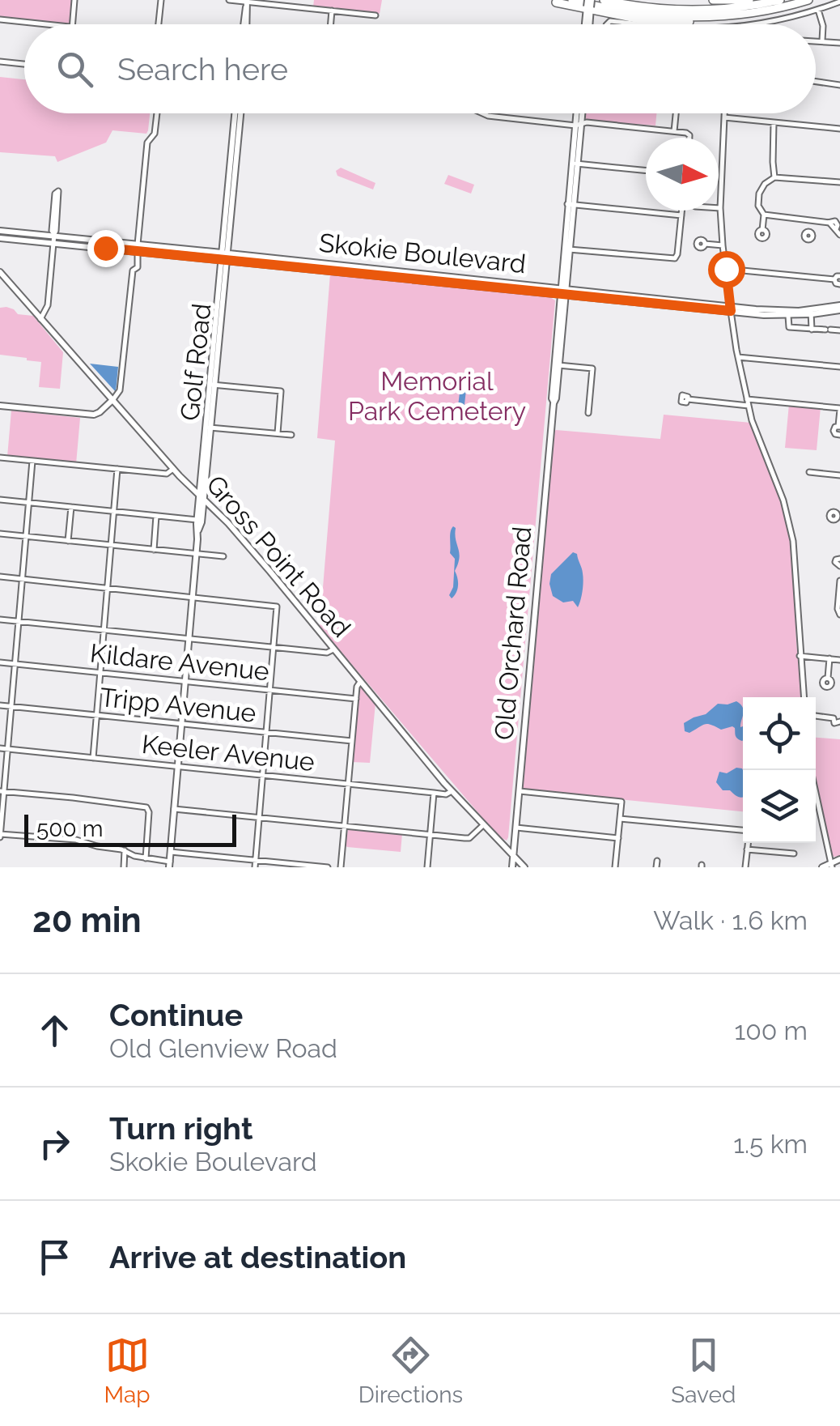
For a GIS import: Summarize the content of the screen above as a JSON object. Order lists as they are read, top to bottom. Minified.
{"streets":{"main road":["Skokie Boulevard","Golf Road","Gross Point Road","Old Orchard Road"],"street":["Kildare Avenue","Tripp Avenue","Keeler Avenue"]},"crossings":[["Skokie Boulevard","Golf Road"],["Skokie Boulevard","Old Orchard Road"],["Golf Road","Gross Point Road"],["Golf Road","Kildare Avenue"],["Golf Road","Tripp Avenue"],["Golf Road","Keeler Avenue"],["Gross Point Road","Old Orchard Road"],["Gross Point Road","Keeler Avenue"]],"parks":["Memorial Park Cemetery"],"scale_bar":"500 m","north":"right","page":{"search":"Search here","scale":"500 m","heading":["20 min","Walk · 1.6 km"],"list":[["Continue","Old Glenview Road","100 m"],["Turn right","Skokie Boulevard","1.5 km"],"Arrive at destination"],"nav":["Map","Directions","Saved"]}}
